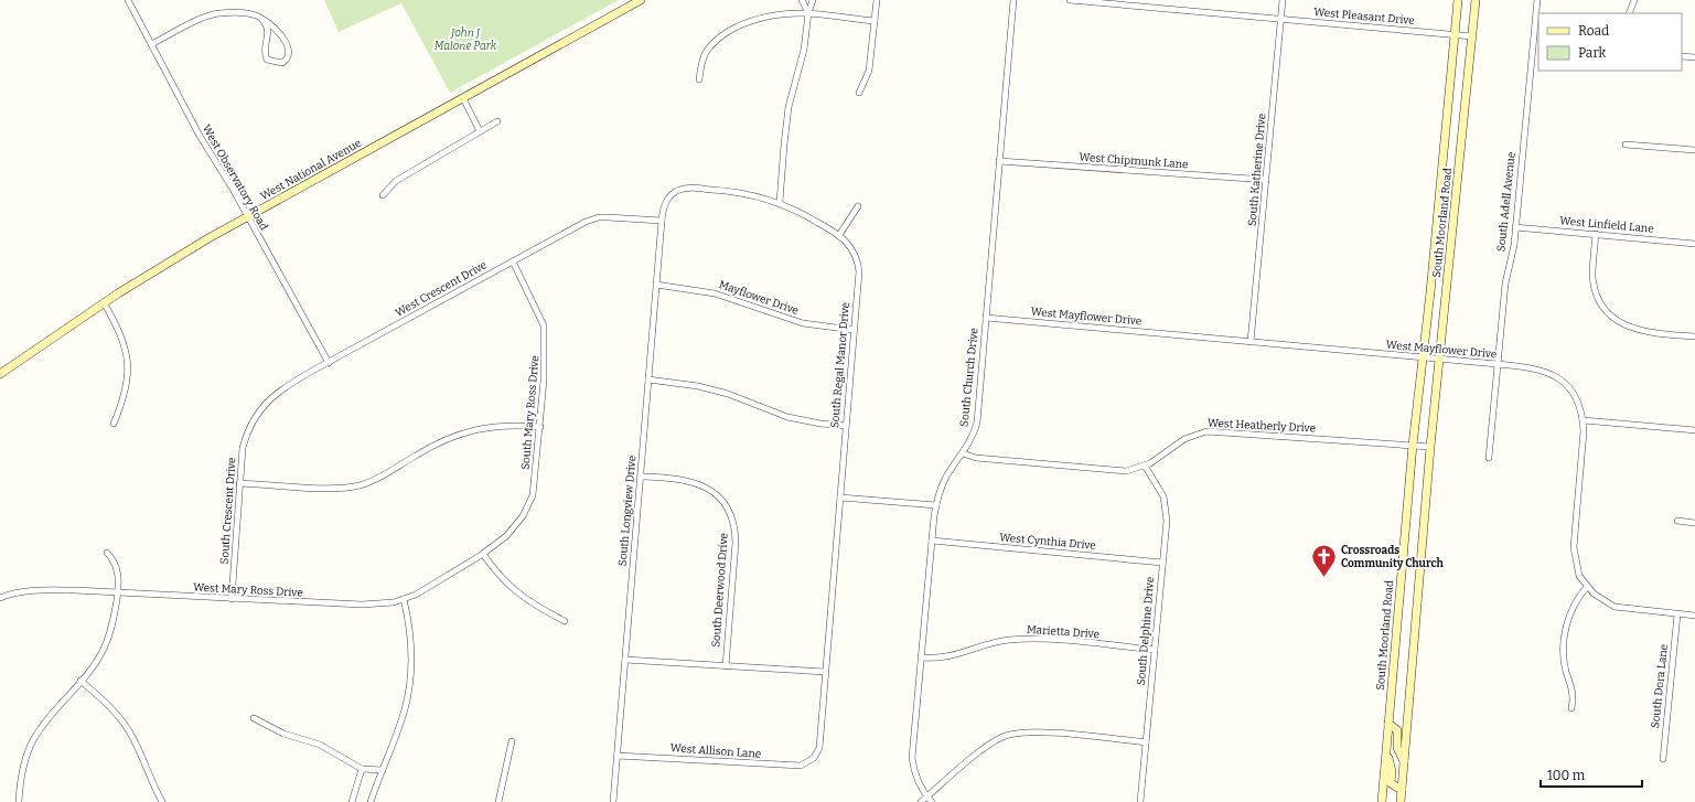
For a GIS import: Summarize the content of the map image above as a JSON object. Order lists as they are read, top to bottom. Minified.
{"streets":{"main road":["West National Avenue","South Moorland Road"],"street":["West Pleasant Drive","West Chipmunk Lane","South Katherine Drive","West Observatory Road","South Adell Avenue","West Linfield Lane","West Crescent Drive","Mayflower Drive","West Mayflower Drive","South Regal Manor Drive","South Church Drive","South Mary Ross Drive","West Heatherly Drive","South Crescent Drive","South Longview Drive","West Cynthia Drive","West Mary Ross Drive","South Deerwood Drive","South Delphine Drive","Marietta Drive","South Dora Lane","West Allison Lane"]},"crossings":[["West Pleasant Drive","South Katherine Drive"],["West Pleasant Drive","South Moorland Road"],["West Chipmunk Lane","South Katherine Drive"],["West Chipmunk Lane","South Church Drive"],["West National Avenue","West Observatory Road"],["South Katherine Drive","West Mayflower Drive"],["West Observatory Road","West Crescent Drive"],["South Adell Avenue","West Linfield Lane"],["South Adell Avenue","West Mayflower Drive"],["South Moorland Road","West Mayflower Drive"],["South Moorland Road","West Heatherly Drive"],["West Crescent Drive","South Regal Manor Drive"],["West Crescent Drive","South Mary Ross Drive"],["West Crescent Drive","South Crescent Drive"],["West Crescent Drive","South Longview Drive"],["Mayflower Drive","South Regal Manor Drive"],["Mayflower Drive","South Longview Drive"],["West Mayflower Drive","South Church Drive"],["West Mayflower Drive","South Dora Lane"],["South Regal Manor Drive","South Longview Drive"],["South Regal Manor Drive","West Allison Lane"],["South Church Drive","West Heatherly Drive"],["South Church Drive","West Cynthia Drive"],["South Church Drive","Marietta Drive"],["South Mary Ross Drive","West Mary Ross Drive"],["West Heatherly Drive","South Delphine Drive"],["South Crescent Drive","West Mary Ross Drive"],["South Longview Drive","South Deerwood Drive"],["South Longview Drive","West Allison Lane"],["West Cynthia Drive","South Delphine Drive"],["South Delphine Drive","Marietta Drive"]],"parks":["John J Malone Park"],"places":{"church":["Crossroads Community Church"]},"legend":["Road","Park"],"scale_bar":"100 m"}
